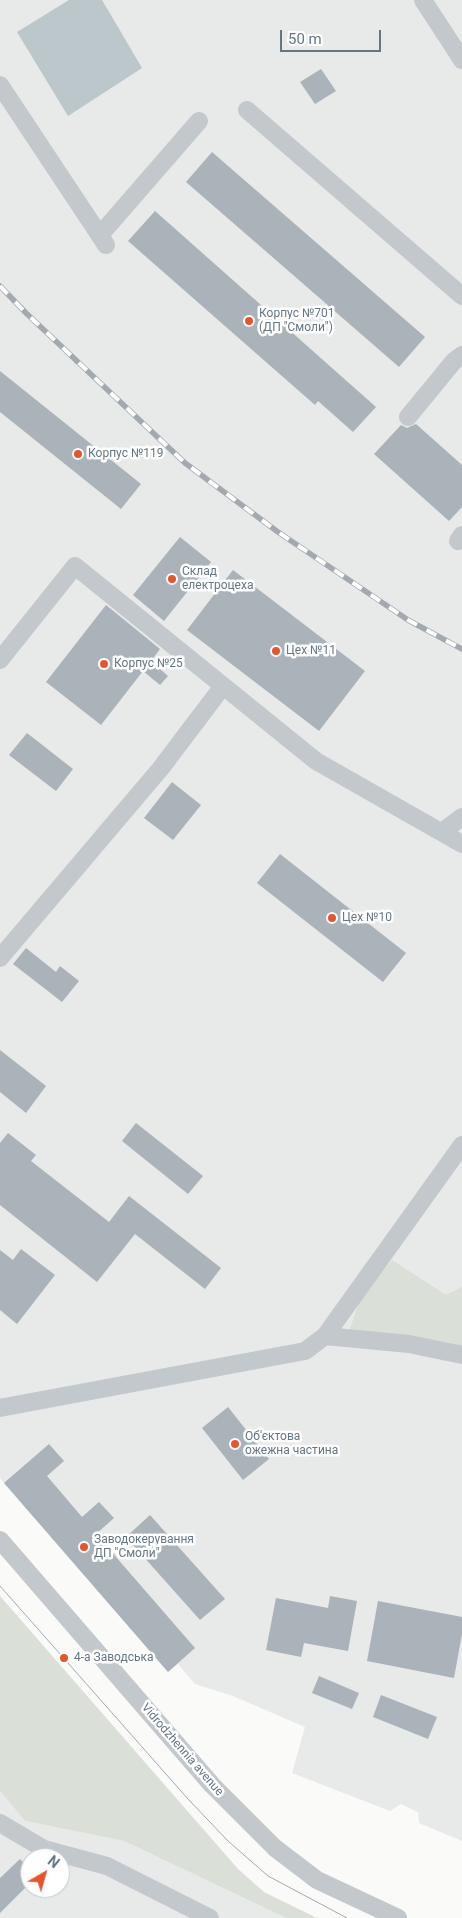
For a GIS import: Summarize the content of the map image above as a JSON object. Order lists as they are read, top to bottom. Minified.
{"streets":{"street":["Vidrodzhennia avenue"]},"places":["Корпус №701 (ДП \"Смоли\")","Корпус №119","Склад електроцеха","Цех №11","Корпус №25","Цех №10","Об'єктова ожежна частина","Заводокерування ДП \"Смоли\"","4-а Заводська"],"scale_bar":"50 m","north":"top right"}
